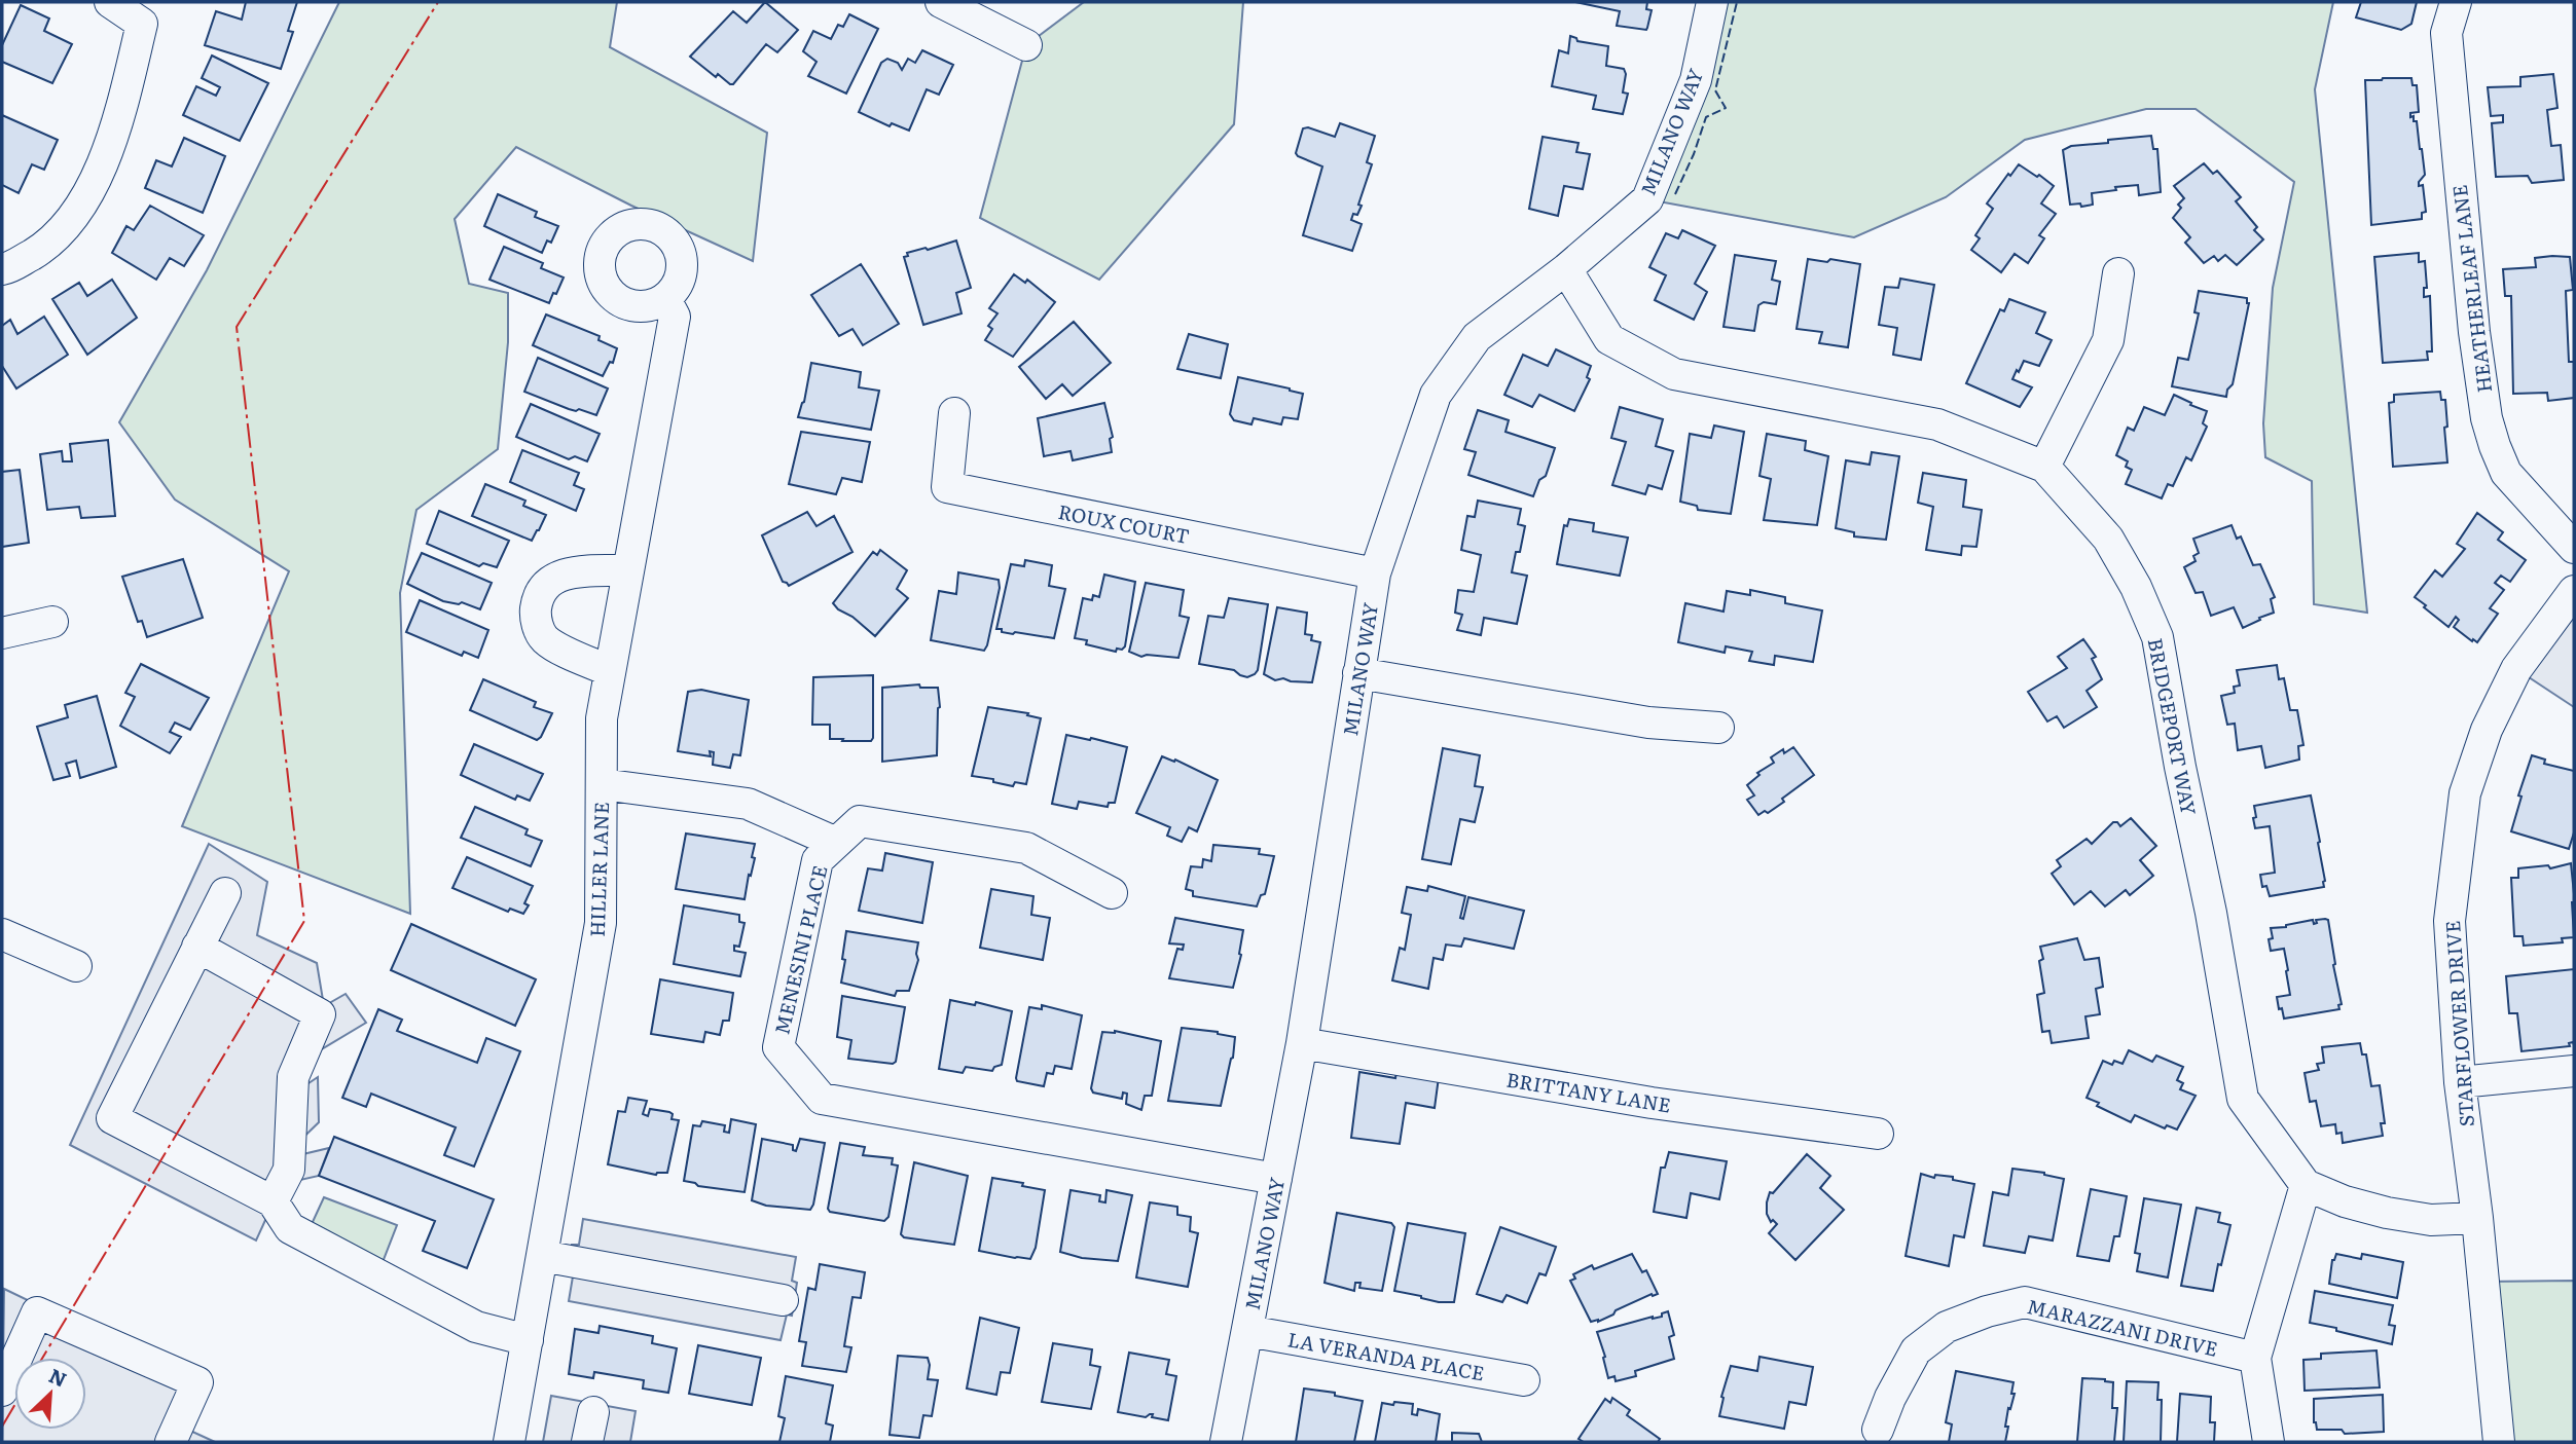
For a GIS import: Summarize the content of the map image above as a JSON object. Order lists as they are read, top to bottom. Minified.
{"streets":{"street":["MILANO WAY","HEATHERLEAF LANE","ROUX COURT","BRIDGEPORT WAY","HILLER LANE","MENESINI PLACE","STARFLOWER DRIVE","BRITTANY LANE","MARAZZANI DRIVE","LA VERANDA PLACE"]},"crossings":[["MILANO WAY","ROUX COURT"],["MILANO WAY","BRIDGEPORT WAY"],["MILANO WAY","MENESINI PLACE"],["MILANO WAY","BRITTANY LANE"],["MILANO WAY","LA VERANDA PLACE"]],"north":"top right"}
